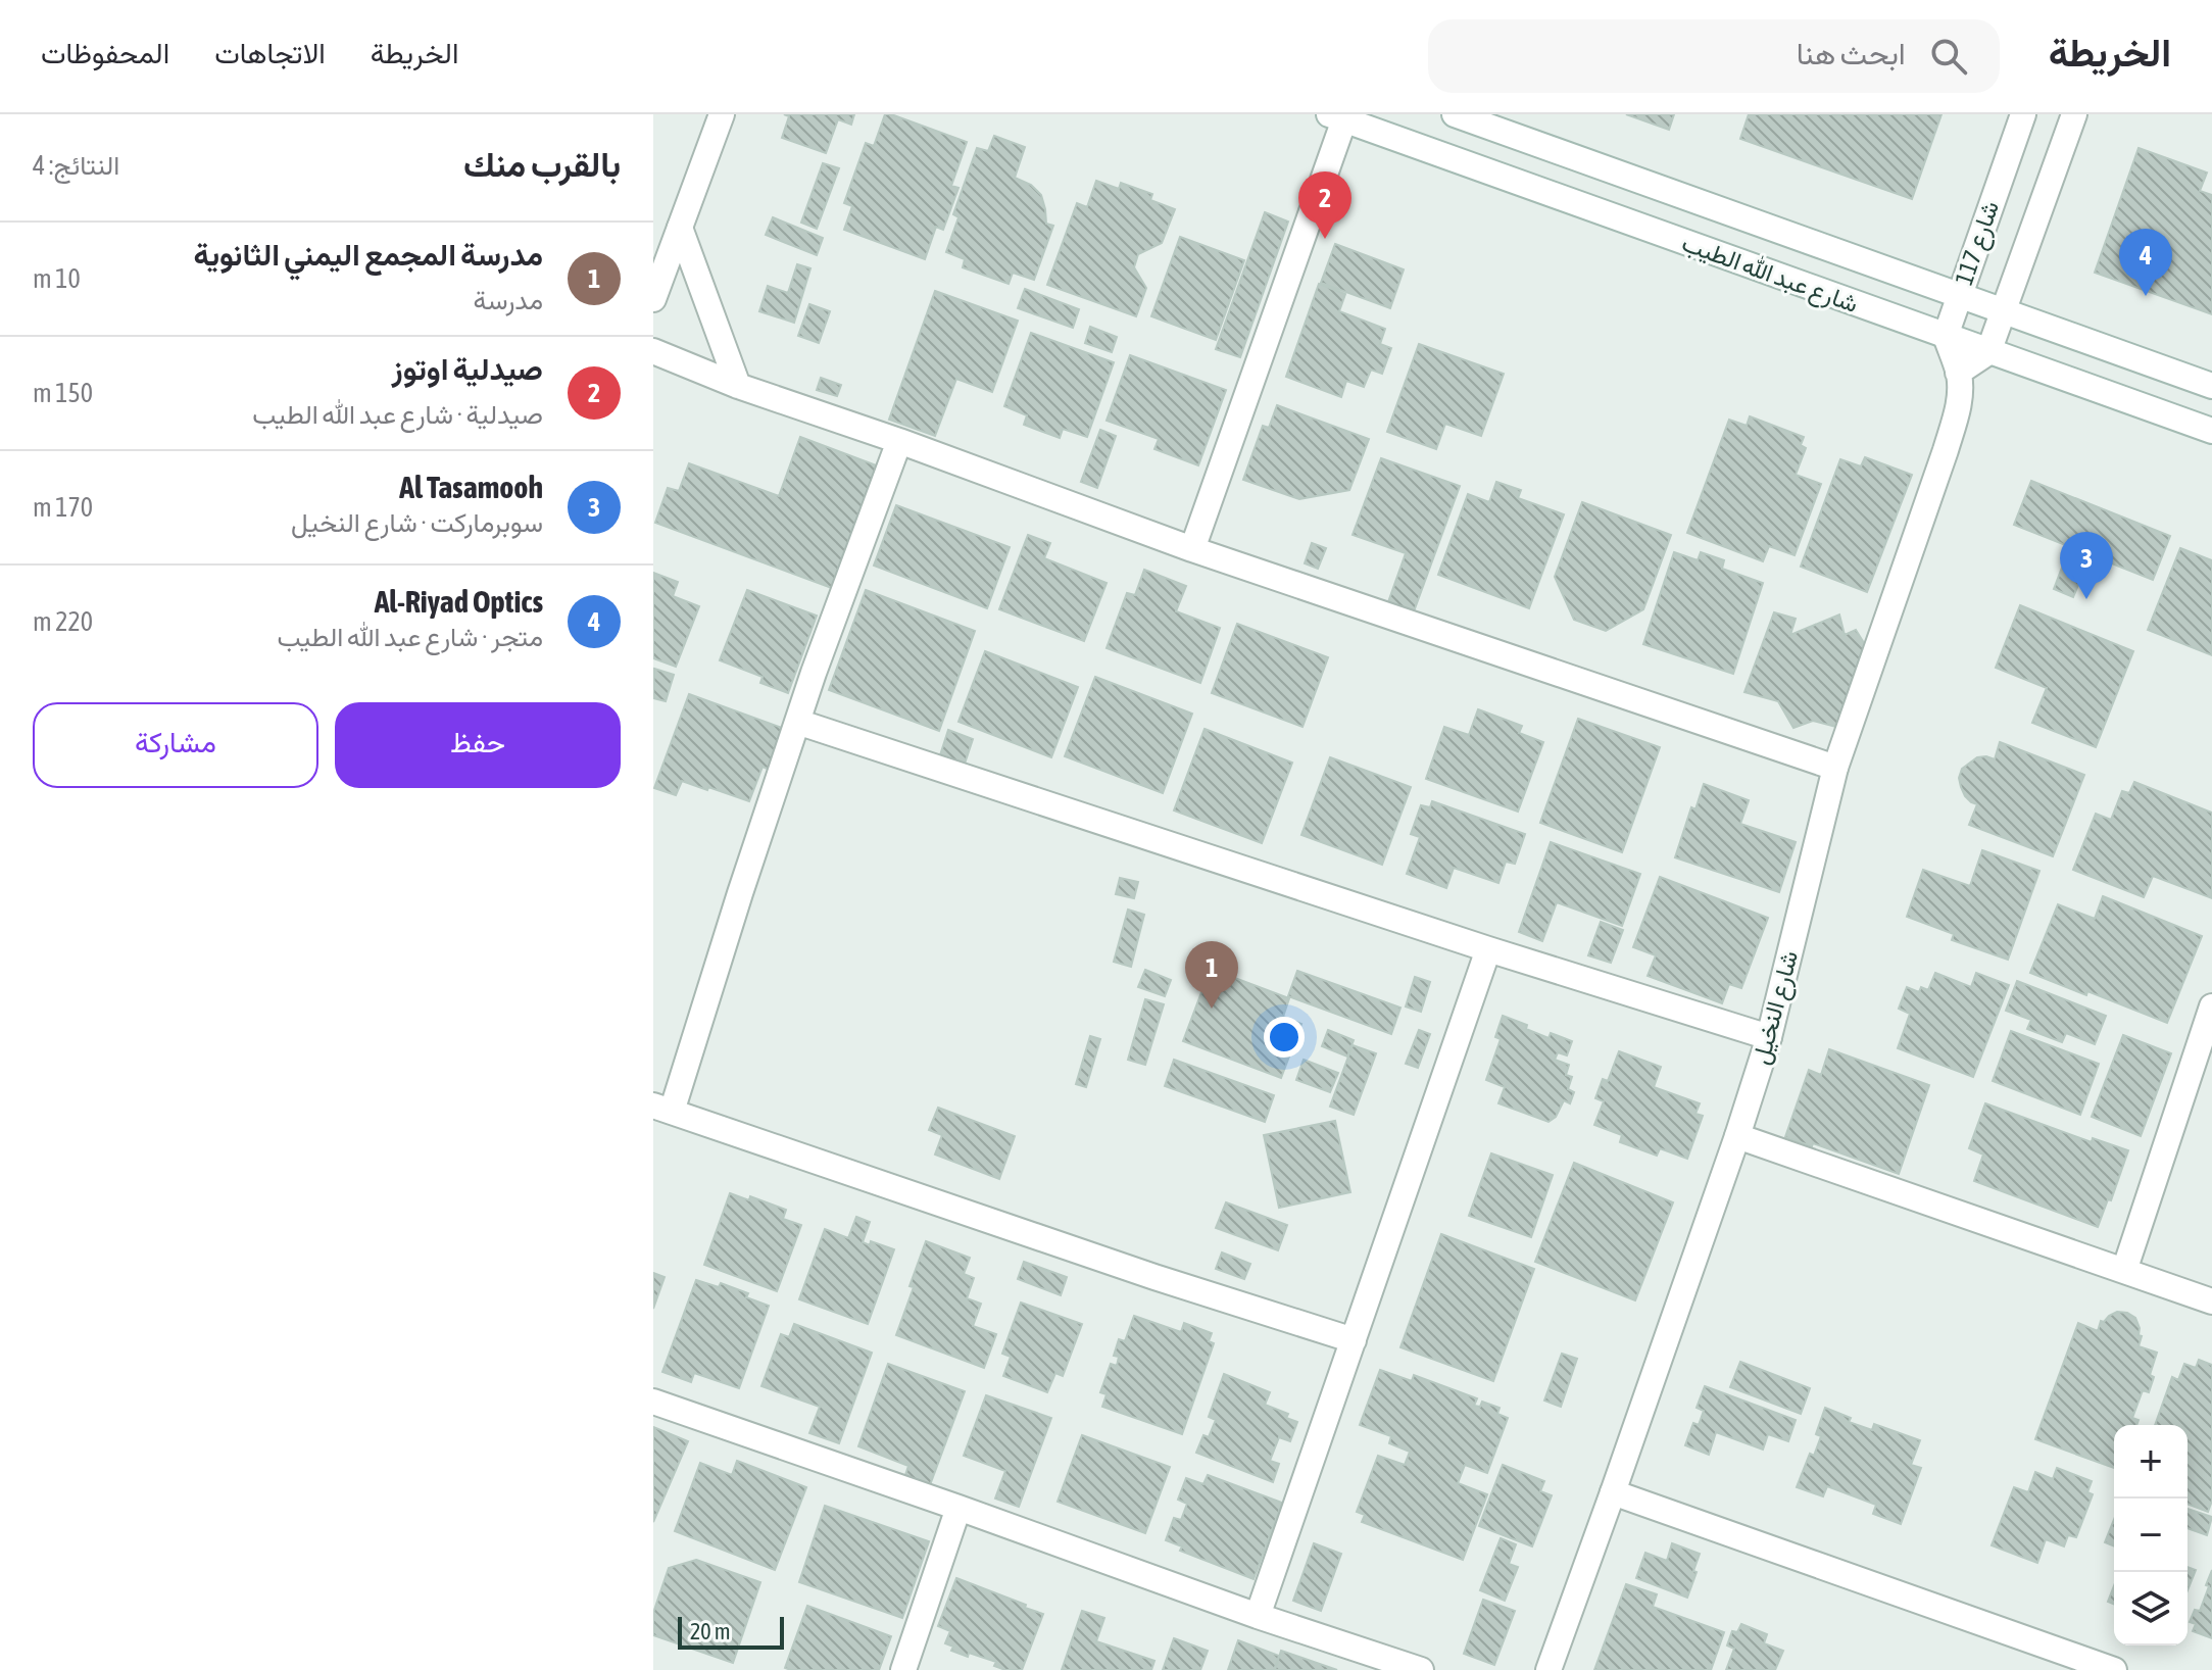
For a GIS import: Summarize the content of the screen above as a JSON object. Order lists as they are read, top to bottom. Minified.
{"streets":{"street":["شارع 117","شارع عبد الله الطيب","شارع النخيل"]},"crossings":[["شارع 117","شارع عبد الله الطيب"]],"scale_bar":"20 m","page":{"header":"الخريطة","search":"ابحث هنا","nav":["الخريطة","الاتجاهات","المحفوظات"],"heading":["بالقرب منك","النتائج: 4"],"pins":["2","4","3","1"],"list":[{"mark":"1","name":"مدرسة المجمع اليمني الثانوية","note":"مدرسة","value":"10 m"},{"mark":"2","name":"صيدلية اوتوز","note":"صيدلية · شارع عبد الله الطيب","value":"150 m"},{"mark":"3","name":"Al Tasamooh","note":"سوبرماركت · شارع النخيل","value":"170 m"},{"mark":"4","name":"Al-Riyad Optics","note":"متجر · شارع عبد الله الطيب","value":"220 m"}],"buttons":["حفظ","مشاركة"],"map_buttons":["+","−"],"scale":"20 m"}}
